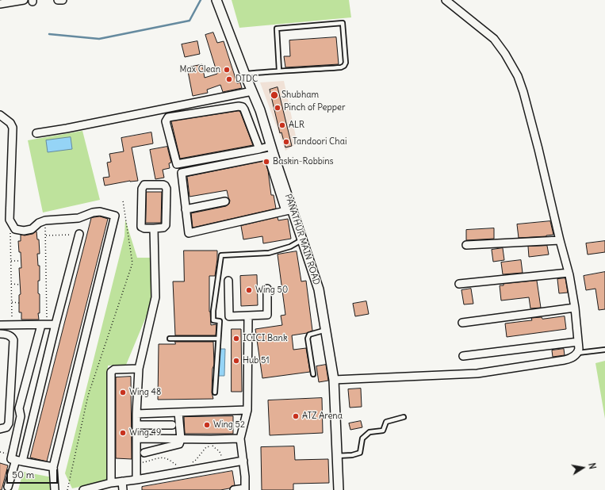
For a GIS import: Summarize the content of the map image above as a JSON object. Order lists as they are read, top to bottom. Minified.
{"streets":{"street":["PANATHUR MAIN ROAD"]},"places":["Max Clean","DTDC","Shubham","Pinch of Pepper","ALR","Tandoori Chai","Baskin-Robbins","Wing 50","ICICI Bank","Hub 51","Wing 48","ATZ Arena","Wing 52","Wing 49"],"scale_bar":"50 m","north":"right"}
